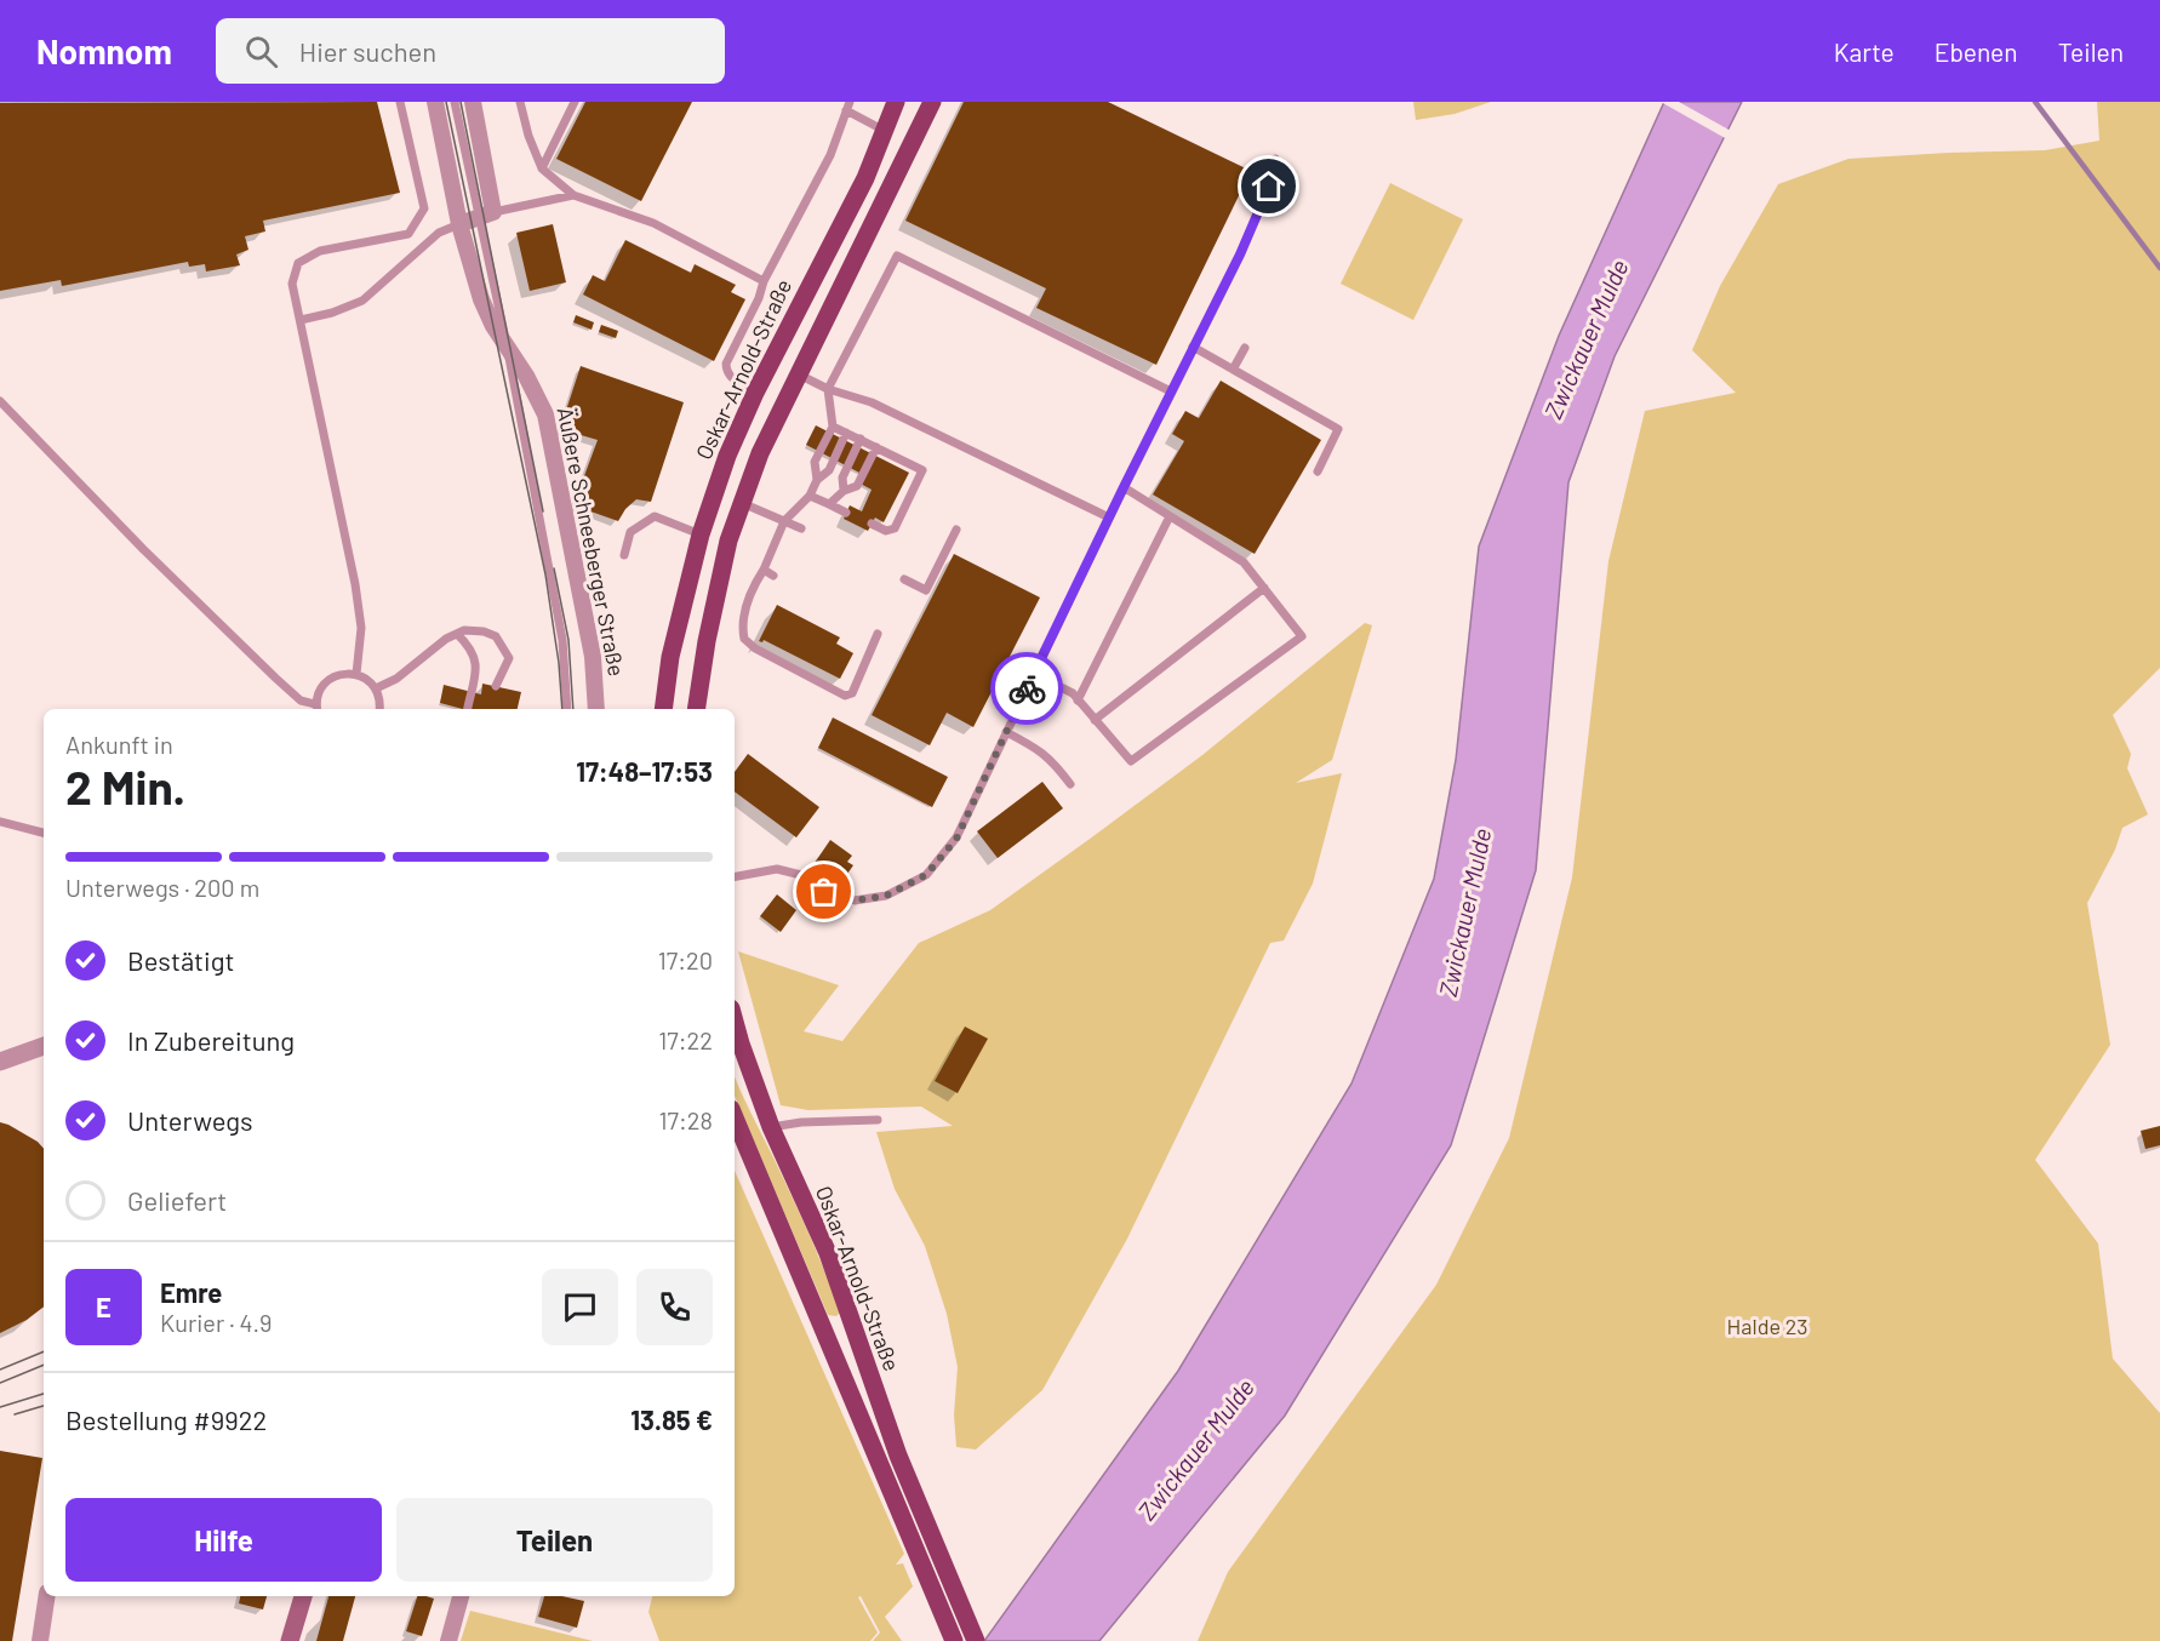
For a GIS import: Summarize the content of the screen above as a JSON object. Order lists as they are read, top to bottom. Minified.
{"streets":{"main road":["Oskar-Arnold-Straße"],"street":["Äußere Schneeberger Straße"]},"water":["Zwickauer Mulde"],"parks":["Halde 23"],"page":{"header":"Nomnom","search":"Hier suchen","nav":["Karte","Ebenen","Teilen"],"heading":["2 Min.","Ankunft in","17:48–17:53"],"panel":["Emre","Kurier · 4.9","Bestellung #9922","13.85 €"],"bar":"Unterwegs · 200 m","list":[["Bestätigt","17:20"],["In Zubereitung","17:22"],["Unterwegs","17:28"],"Geliefert"],"round":"E","buttons":["Hilfe","Teilen"]}}
